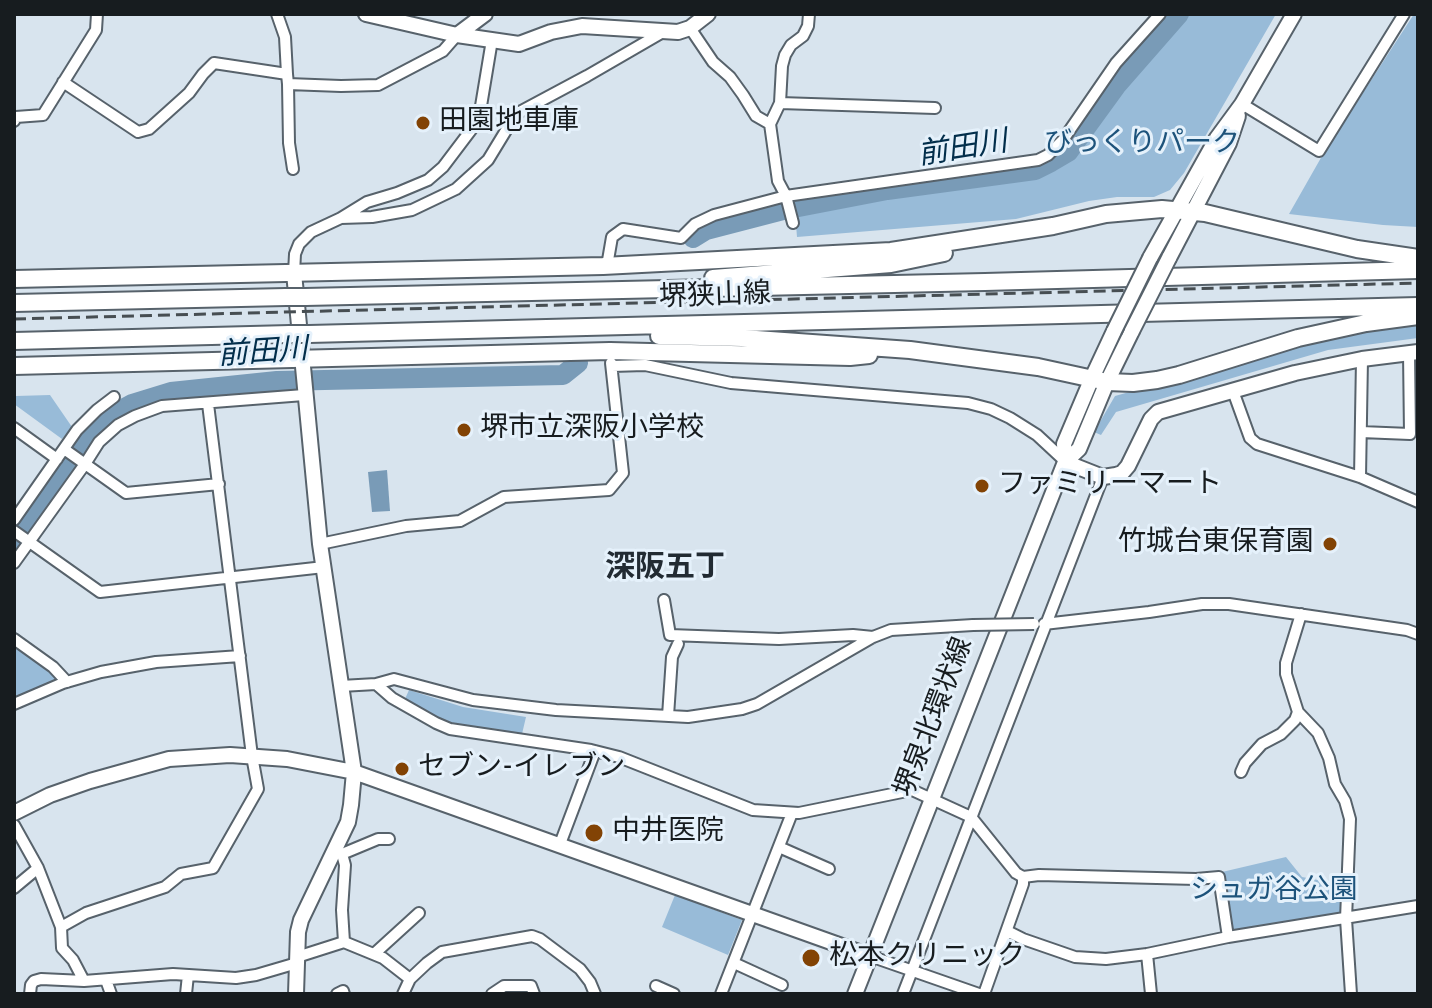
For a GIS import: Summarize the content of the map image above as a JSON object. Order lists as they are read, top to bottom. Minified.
{"streets":{"main road":["堺狭山線"],"street":["堺泉北環状線"]},"districts":["深阪五丁"],"water":["前田川"],"parks":["びっくりパーク","シュガ谷公園"],"places":["田園地車庫","堺市立深阪小学校","ファミリーマート","竹城台東保育園","セブン-イレブン","中井医院","松本クリニック"]}
